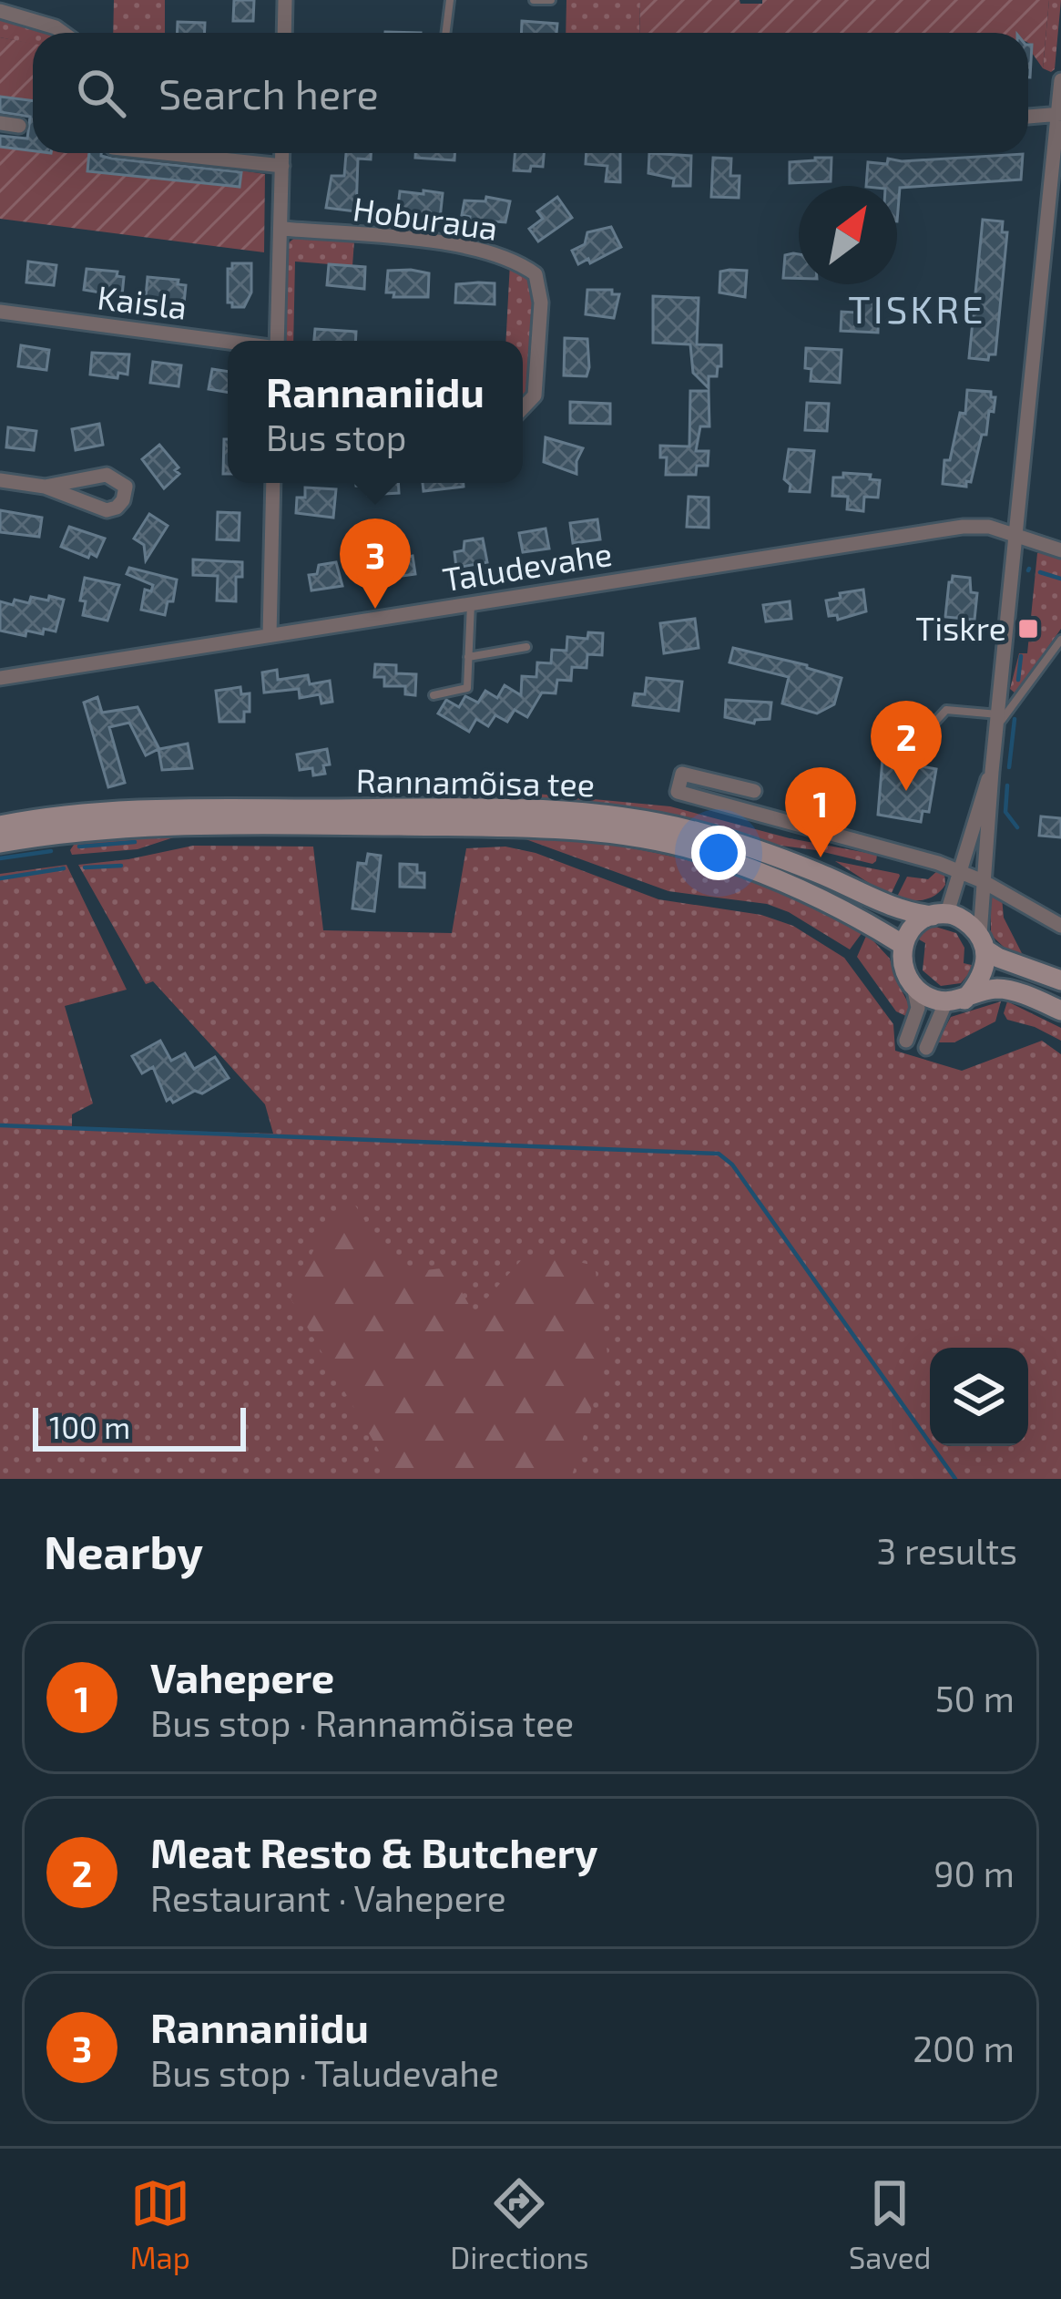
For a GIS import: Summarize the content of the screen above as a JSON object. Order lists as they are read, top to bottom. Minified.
{"streets":{"street":["Hoburaua","Kaisla","Taludevahe","Rannamõisa tee"]},"districts":["TISKRE"],"places":{"transit":["Tiskre"]},"scale_bar":"100 m","north":"top right","page":{"search":"Search here","popup":["Rannaniidu","Bus stop"],"pins":["3","2","1"],"scale":"100 m","heading":["Nearby","3 results"],"list":[{"mark":"1","name":"Vahepere","note":"Bus stop · Rannamõisa tee","value":"50 m"},{"mark":"2","name":"Meat Resto & Butchery","note":"Restaurant · Vahepere","value":"90 m"},{"mark":"3","name":"Rannaniidu","note":"Bus stop · Taludevahe","value":"200 m"}],"nav":["Map","Directions","Saved"]}}
